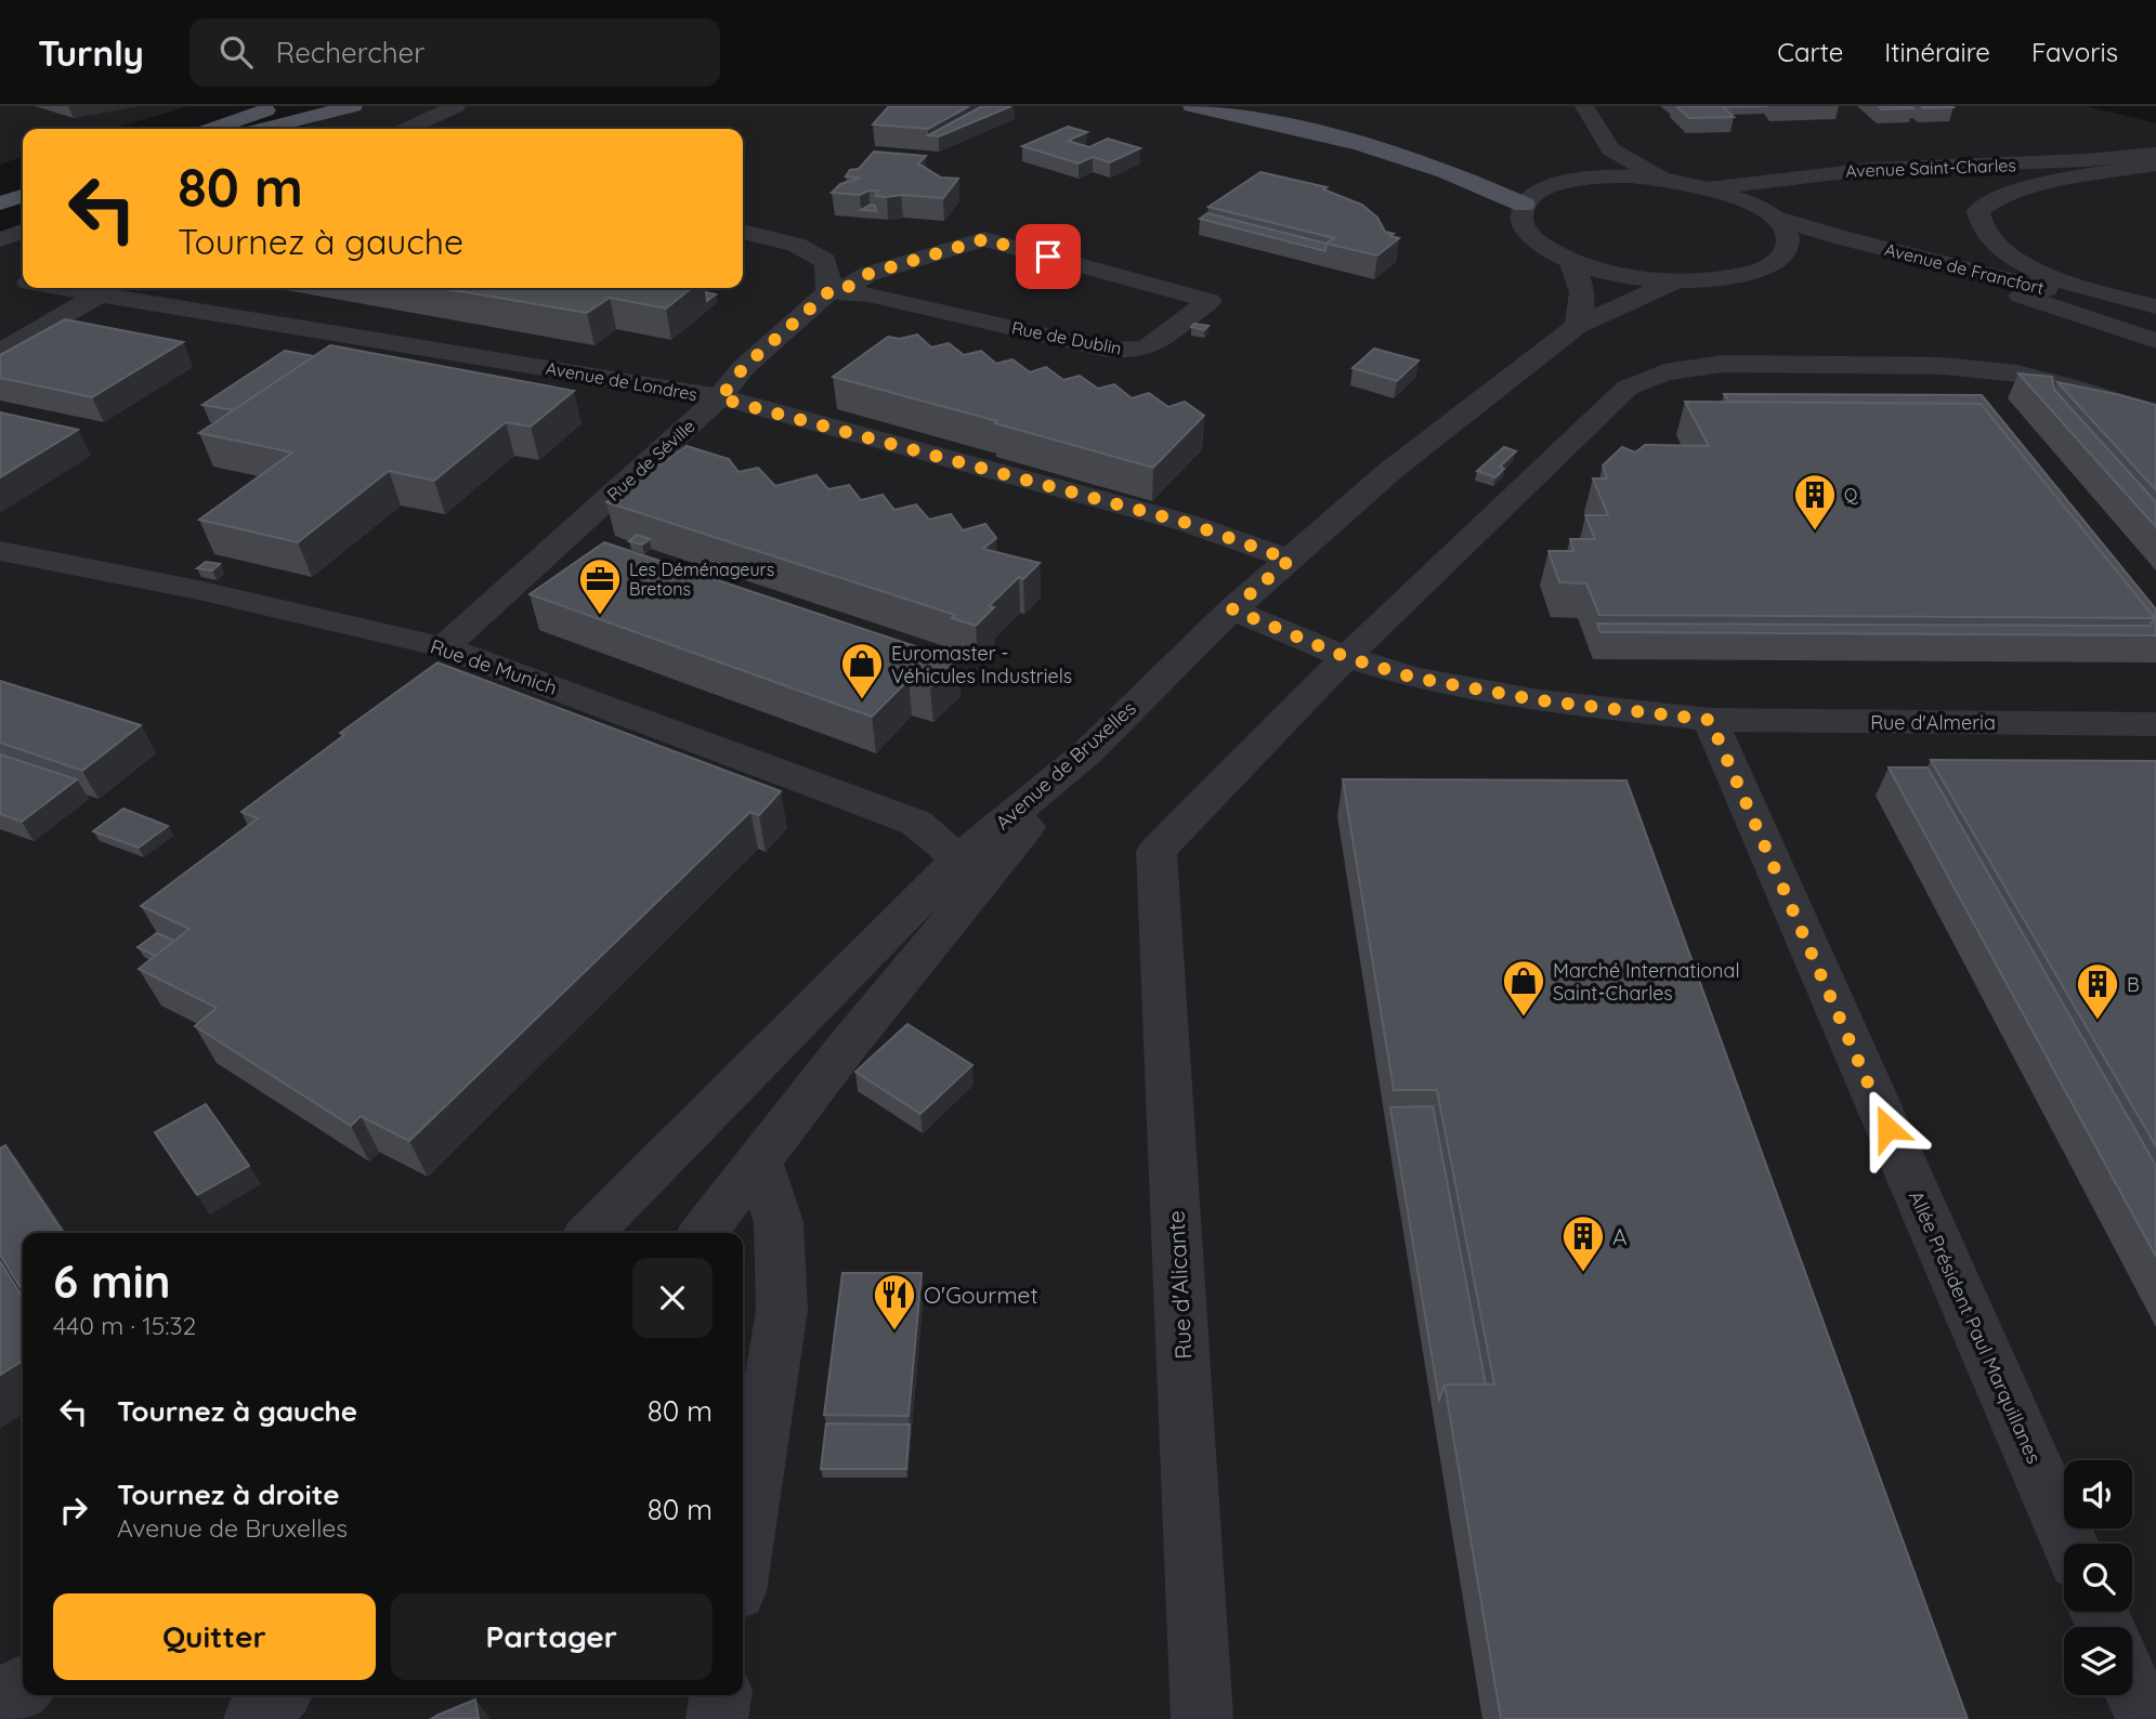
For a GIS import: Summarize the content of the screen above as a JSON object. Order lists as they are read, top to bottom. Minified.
{"streets":{"street":["Avenue Saint-Charles","Avenue de Francfort","Rue de Dublin","Avenue de Londres","Rue de Séville","Rue de Munich","Rue d'Almeria","Avenue de Bruxelles","Rue d'Alicante","Allée Président Paul Marquillanes"]},"crossings":[["Avenue Saint-Charles","Avenue de Francfort"],["Rue de Dublin","Rue de Séville"],["Avenue de Londres","Rue de Séville"],["Avenue de Londres","Avenue de Bruxelles"],["Rue de Séville","Rue de Munich"],["Rue de Munich","Avenue de Bruxelles"],["Rue d'Almeria","Avenue de Bruxelles"],["Rue d'Almeria","Rue d'Alicante"],["Rue d'Almeria","Allée Président Paul Marquillanes"]],"places":{"building":["Q","B","A"],"office":["Les Déménageurs Bretons"],"shop":["Euromaster - Véhicules Industriels","Marché International Saint-Charles"],"restaurant":["O'Gourmet"]},"page":{"header":"Turnly","search":"Rechercher","nav":["Carte","Itinéraire","Favoris"],"turn":["80 m","Tournez à gauche"],"heading":["6 min","440 m · 15:32"],"list":[{"name":"Tournez à gauche","value":"80 m"},{"name":"Tournez à droite","note":"Avenue de Bruxelles","value":"80 m"}],"buttons":["Quitter","Partager"]}}
